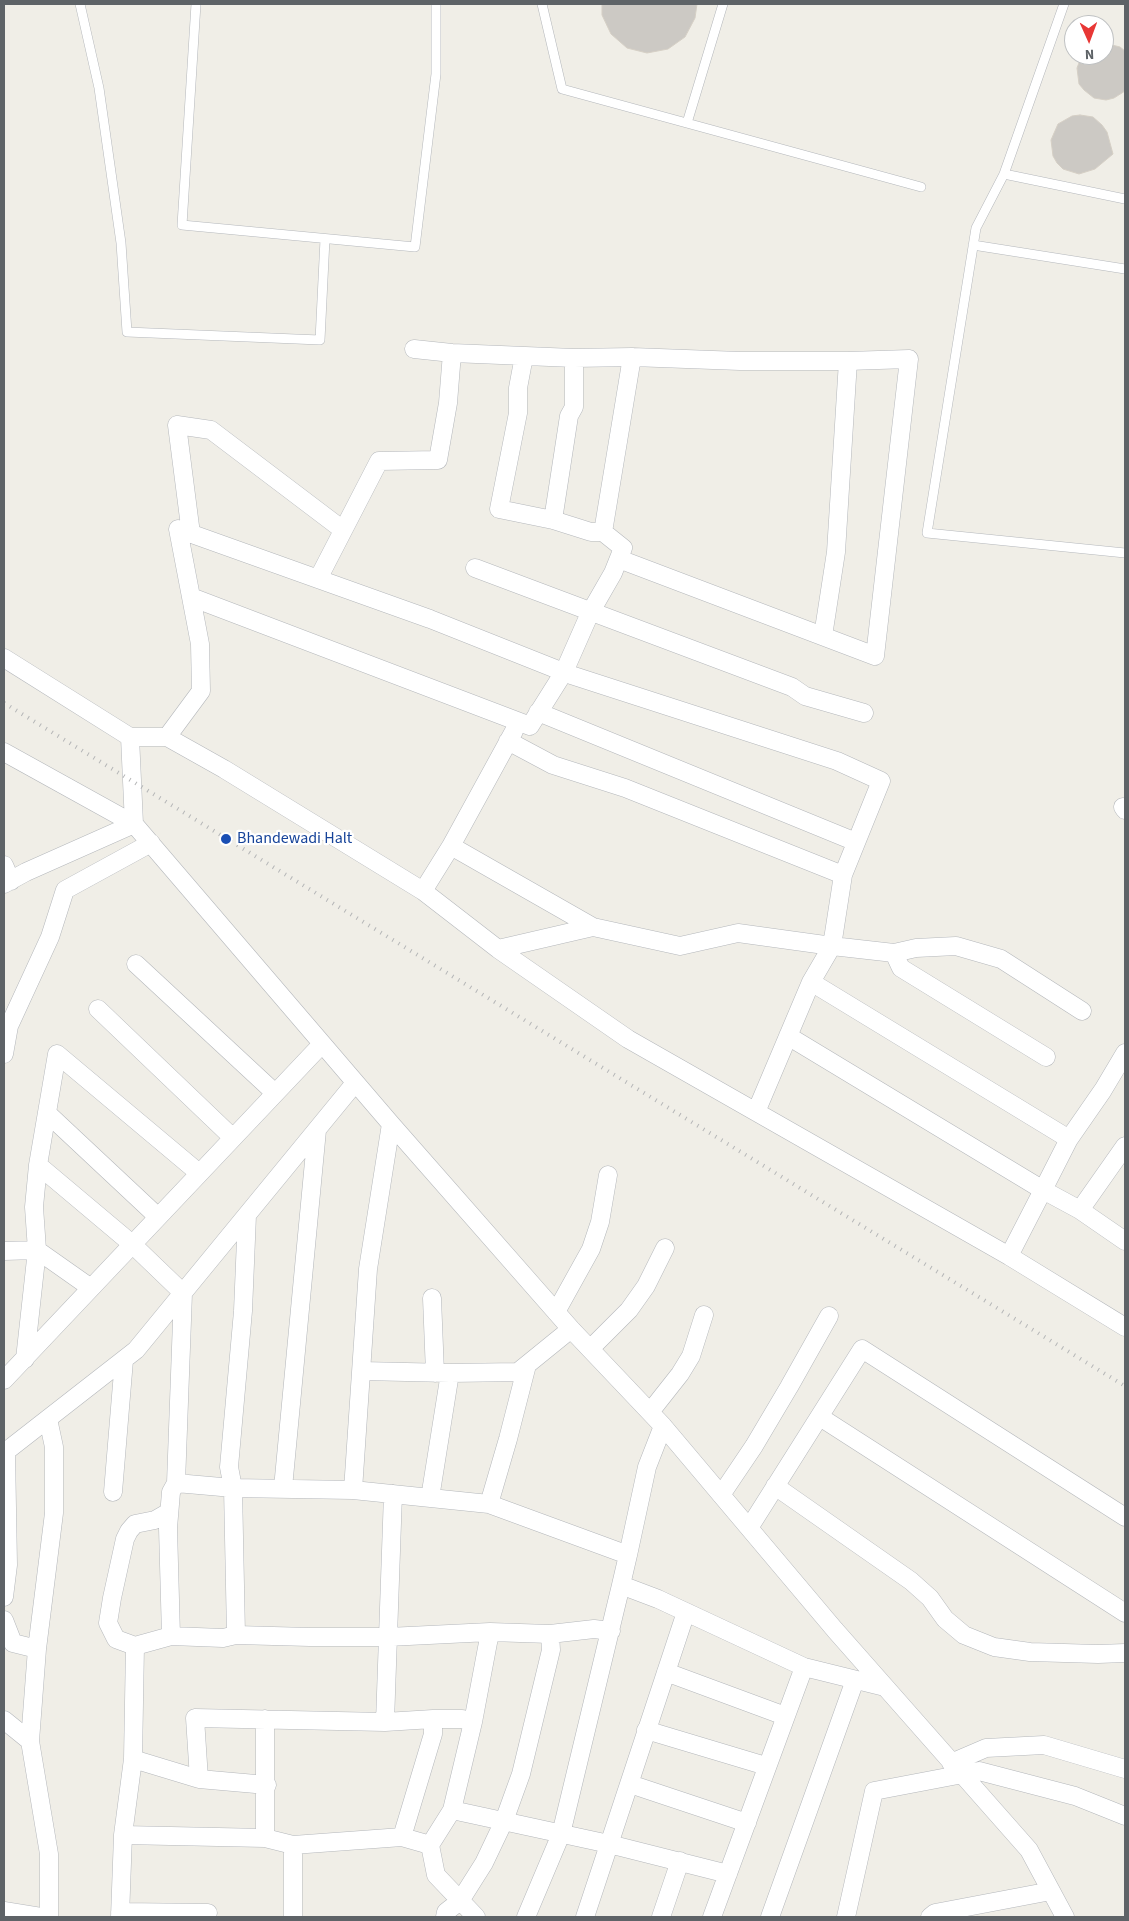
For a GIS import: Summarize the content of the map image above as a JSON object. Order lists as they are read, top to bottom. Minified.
{"places":["Bhandewadi Halt"],"north":"bottom"}
